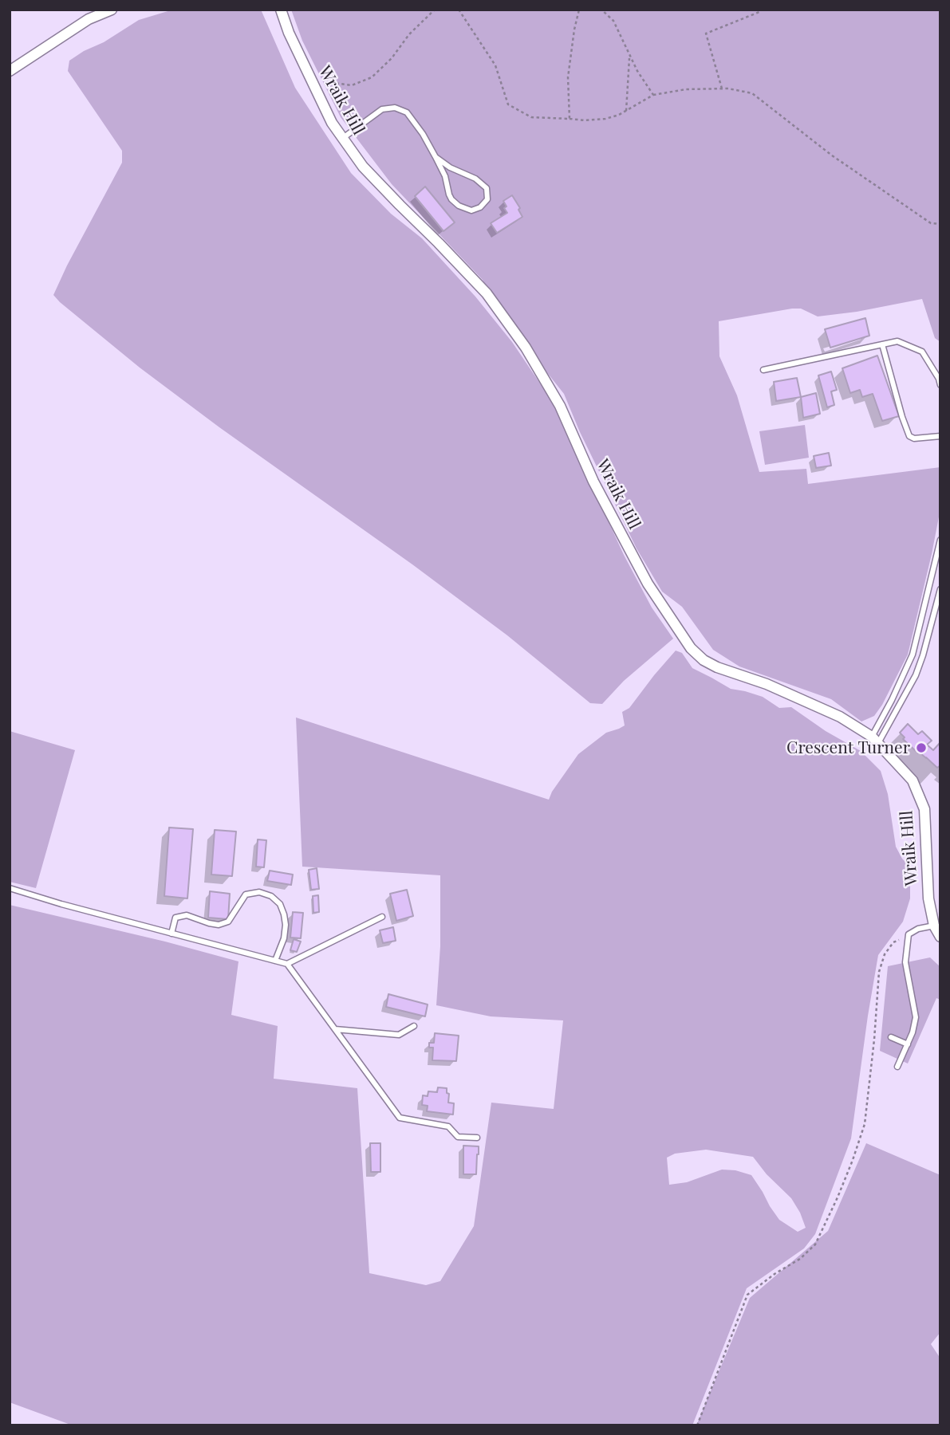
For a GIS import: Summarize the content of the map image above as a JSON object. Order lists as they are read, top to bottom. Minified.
{"streets":{"street":["Wraik Hill"]},"places":["Crescent Turner"]}
